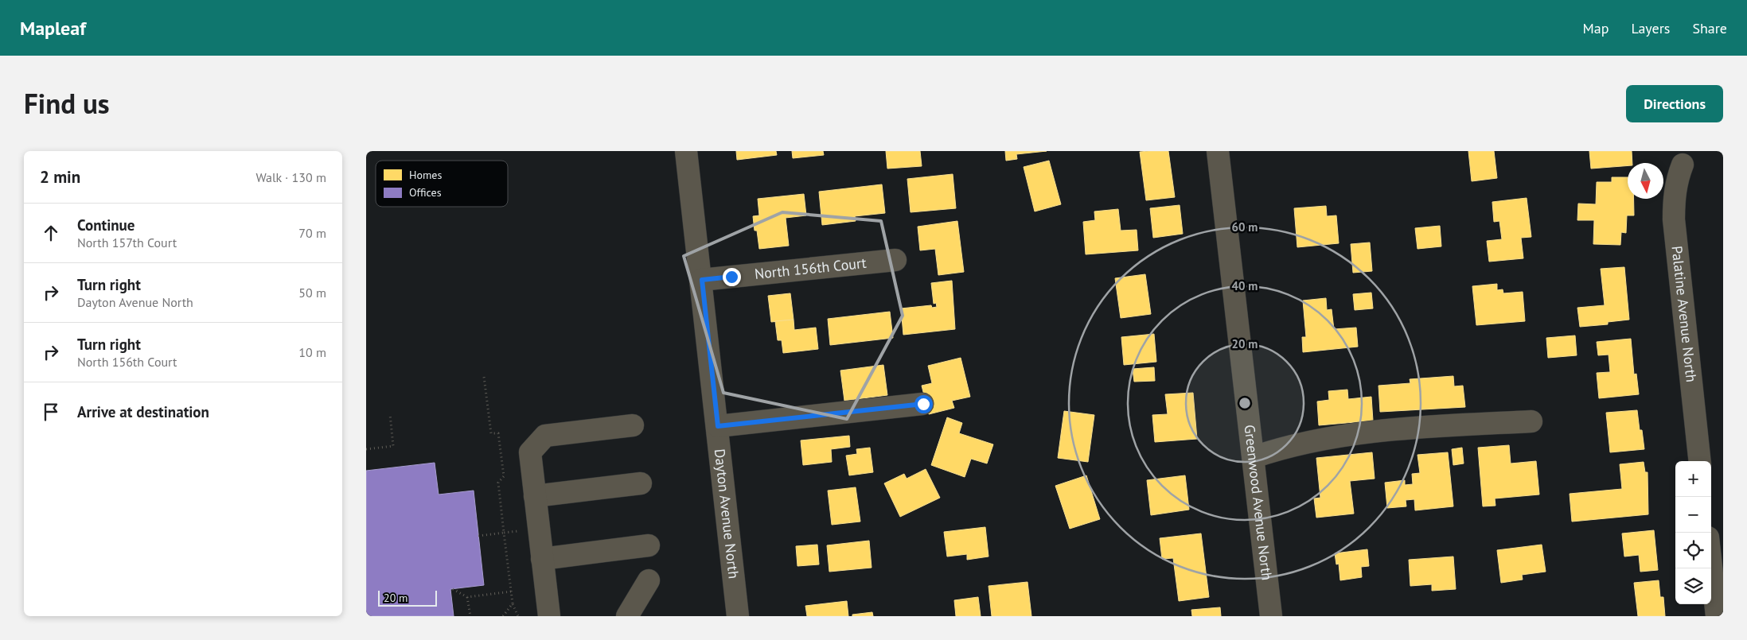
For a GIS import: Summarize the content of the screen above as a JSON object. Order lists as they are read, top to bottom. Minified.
{"streets":{"street":["North 156th Court","Palatine Avenue North","Greenwood Avenue North","Dayton Avenue North"]},"crossings":[["North 156th Court","Dayton Avenue North"]],"legend":["Homes","Offices"],"scale_bar":"20 m","north":"bottom","page":{"header":"Mapleaf","nav":["Map","Layers","Share"],"title":"Find us","buttons":"Directions","heading":["2 min","Walk · 130 m"],"list":[["Continue","North 157th Court","70 m"],["Turn right","Dayton Avenue North","50 m"],["Turn right","North 156th Court","10 m"],"Arrive at destination"],"map_buttons":["+","−"],"scale":"20 m"},"rings":["60 m","40 m","20 m"]}
